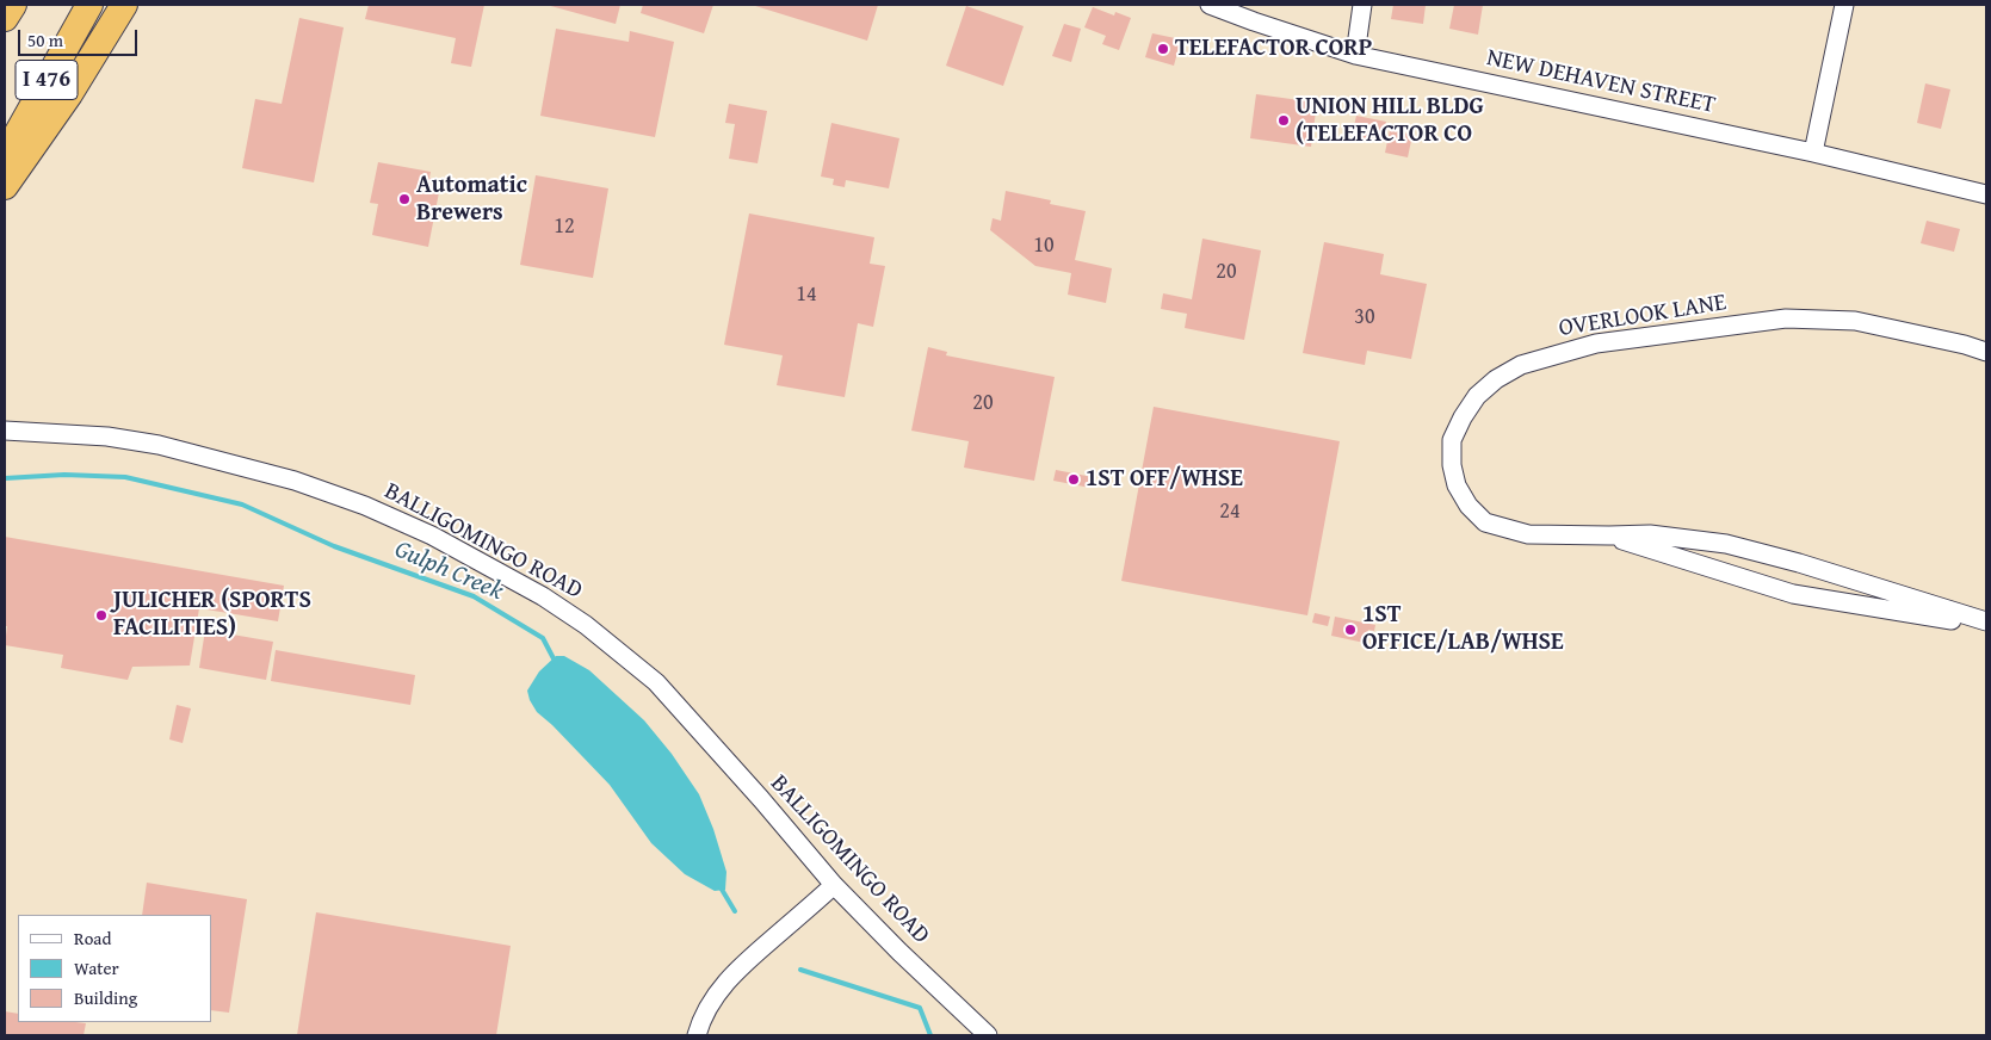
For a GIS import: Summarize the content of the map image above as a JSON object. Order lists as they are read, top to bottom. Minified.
{"streets":{"highway":["I 476"],"street":["NEW DEHAVEN STREET","OVERLOOK LANE","BALLIGOMINGO ROAD"]},"water":["Gulph Creek"],"places":["TELEFACTOR CORP","UNION HILL BLDG (TELEFACTOR CO","Automatic Brewers","1ST OFF/WHSE","JULICHER (SPORTS FACILITIES)","1ST OFFICE/LAB/WHSE"],"house_numbers":["12","10","20","14","30","20","24"],"legend":["Road","Water","Building"],"scale_bar":"50 m"}
